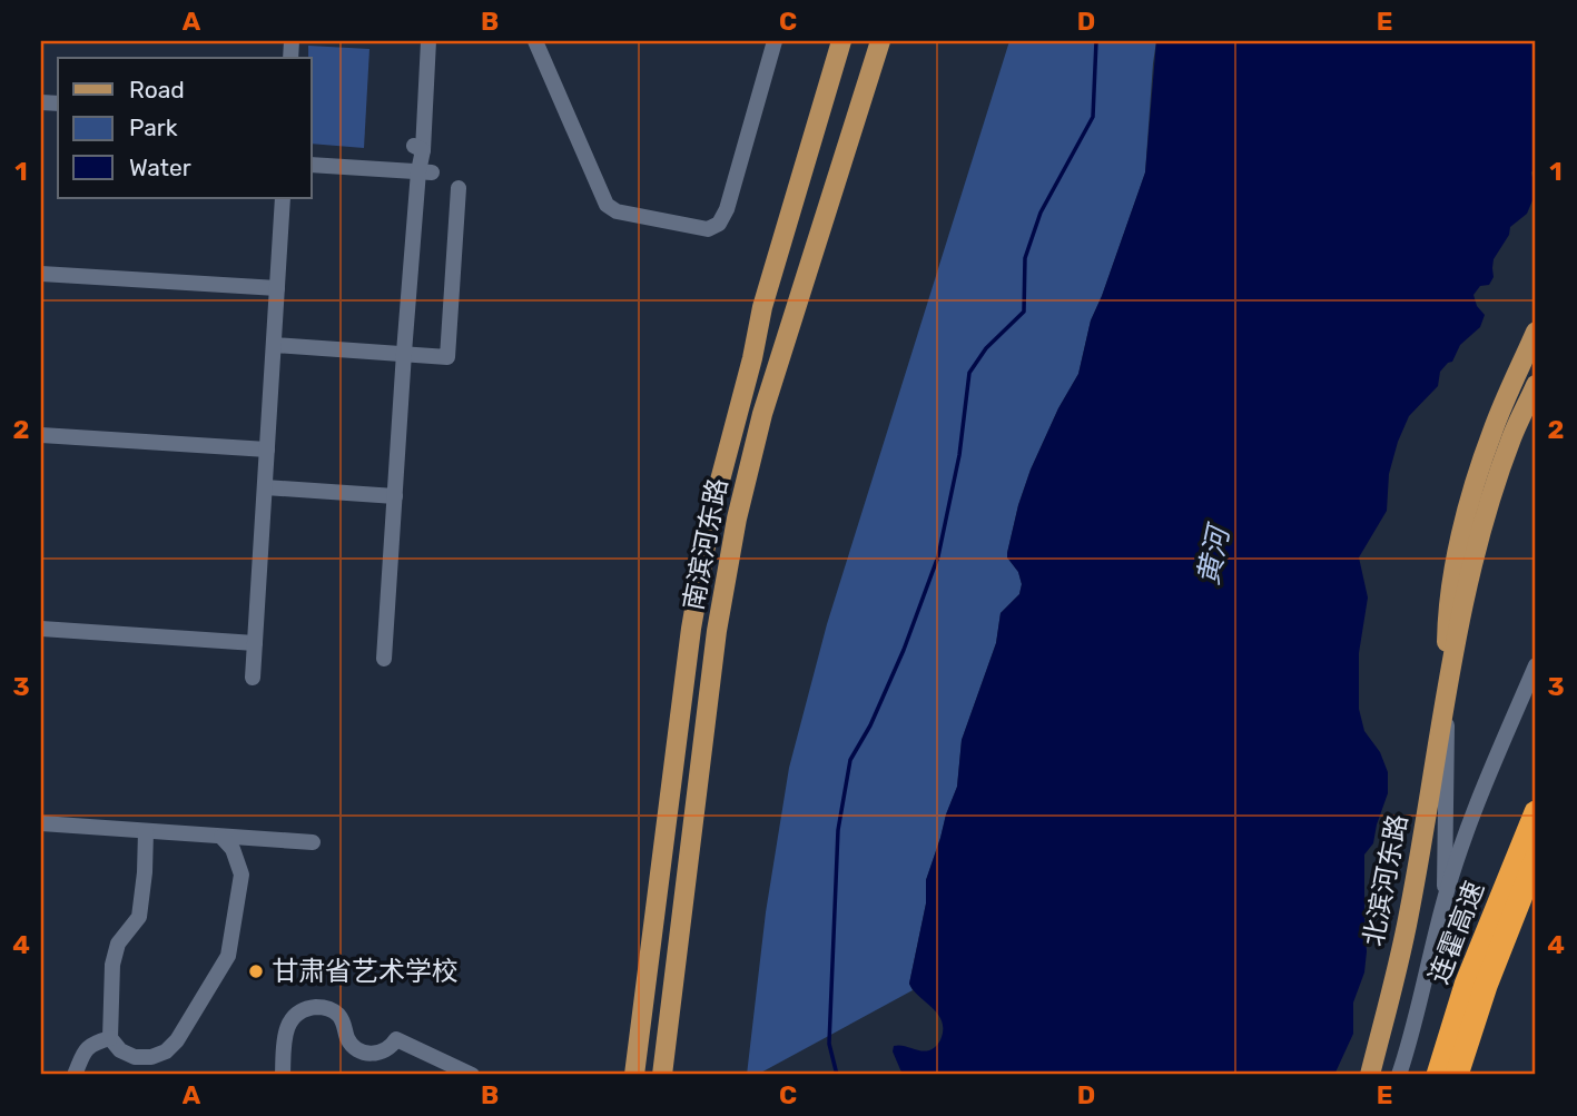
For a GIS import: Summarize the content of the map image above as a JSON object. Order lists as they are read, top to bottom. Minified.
{"streets":{"highway":["连霍高速"],"main road":["南滨河东路","北滨河东路"]},"water":["黄河"],"places":["甘肃省艺术学校"],"legend":["Road","Park","Water"],"grid":{"columns":["A","B","C","D","E"],"rows":["1","2","3","4"]}}
